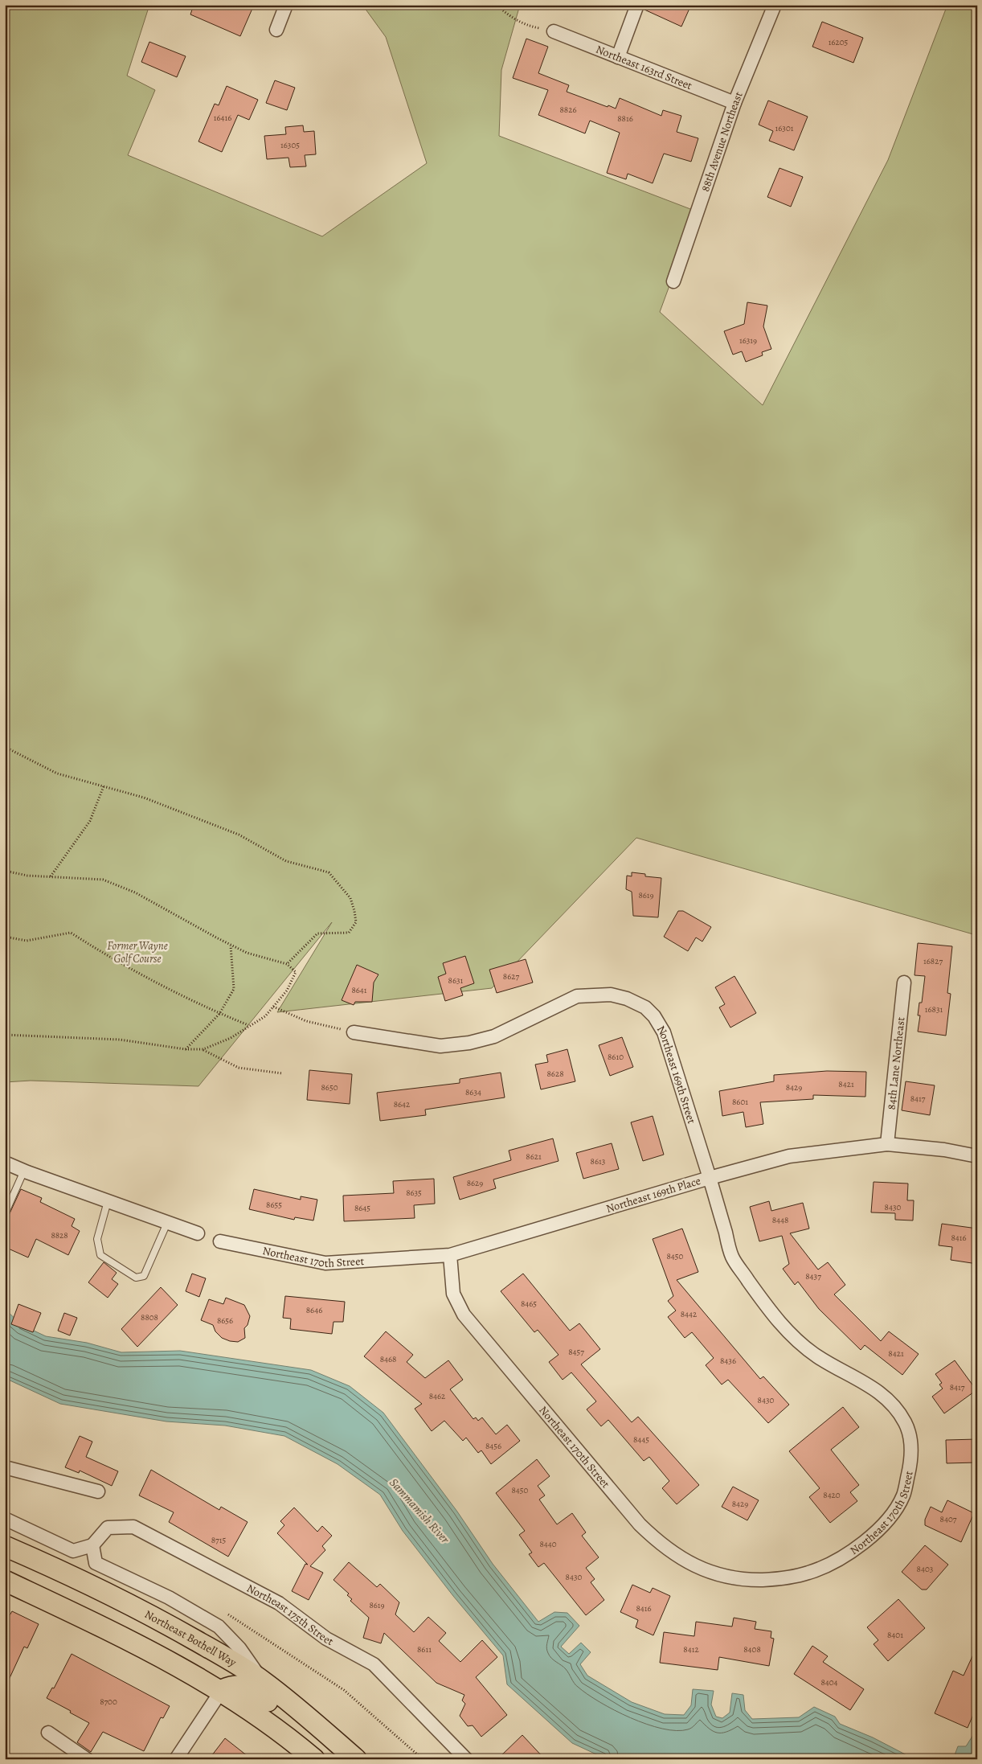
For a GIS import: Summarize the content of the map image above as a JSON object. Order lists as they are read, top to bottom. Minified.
{"streets":{"main road":["Northeast Bothell Way"],"street":["Northeast 163rd Street","88th Avenue Northeast","84th Lane Northeast","Northeast 169th Street","Northeast 169th Place","Northeast 170th Street","Northeast 175th Street"]},"crossings":[["Northeast 163rd Street","88th Avenue Northeast"],["Northeast 169th Street","Northeast 169th Place"],["Northeast 169th Place","Northeast 170th Street"]],"water":["Sammamish River"],"parks":["Former Wayne Golf Course"],"house_numbers":["16205","8826","16416","8816","16301","16305","16319","8619","16827","8627","8631","8641","16831","8610","8628","8421","8650","8429","8634","8417","8601","8642","8621","8613","8629","8635","8655","8430","8645","8448","8828","8416","8450","8437","8465","8646","8442","8808","8656","8457","8421","8468","8436","8417","8462","8430","8445","8456","8450","8420","8429","8407","8715","8440","8403","8430","8619","8416","8401","8611","8412","8408","8404","8700"]}
